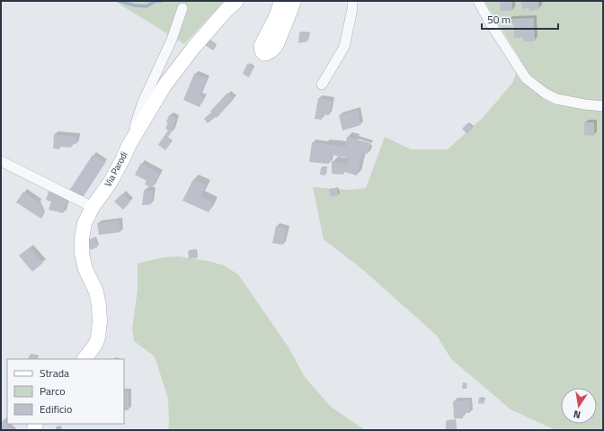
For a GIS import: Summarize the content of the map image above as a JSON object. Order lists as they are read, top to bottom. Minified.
{"streets":{"street":["Via Parodi"]},"legend":["Strada","Parco","Edificio"],"scale_bar":"50 m","north":"bottom"}
